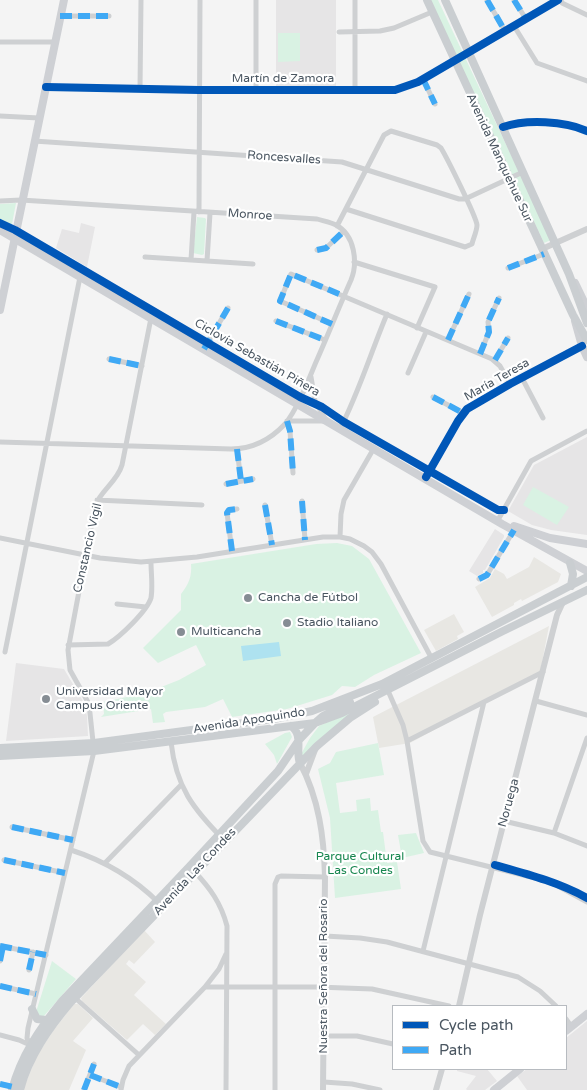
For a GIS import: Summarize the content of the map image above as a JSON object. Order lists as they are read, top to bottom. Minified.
{"streets":{"main road":["Avenida Manquehue Sur","Avenida Apoquindo","Avenida Las Condes"],"street":["Martín de Zamora","Roncesvalles","Monroe","María Teresa","Constancio Vigil","Noruega","Nuestra Señora del Rosario"],"cycle path":["Ciclovía Sebastián Piñera"]},"crossings":[["Martín de Zamora","Avenida Manquehue Sur"],["Avenida Manquehue Sur","María Teresa"],["Monroe","Constancio Vigil"],["Constancio Vigil","Avenida Apoquindo"],["Avenida Apoquindo","Noruega"],["Avenida Apoquindo","Avenida Las Condes"],["Avenida Las Condes","Nuestra Señora del Rosario"]],"parks":["Parque Cultural Las Condes"],"places":["Cancha de Fútbol","Stadio Italiano","Multicancha","Universidad Mayor Campus Oriente"],"legend":["Cycle path","Path"]}
